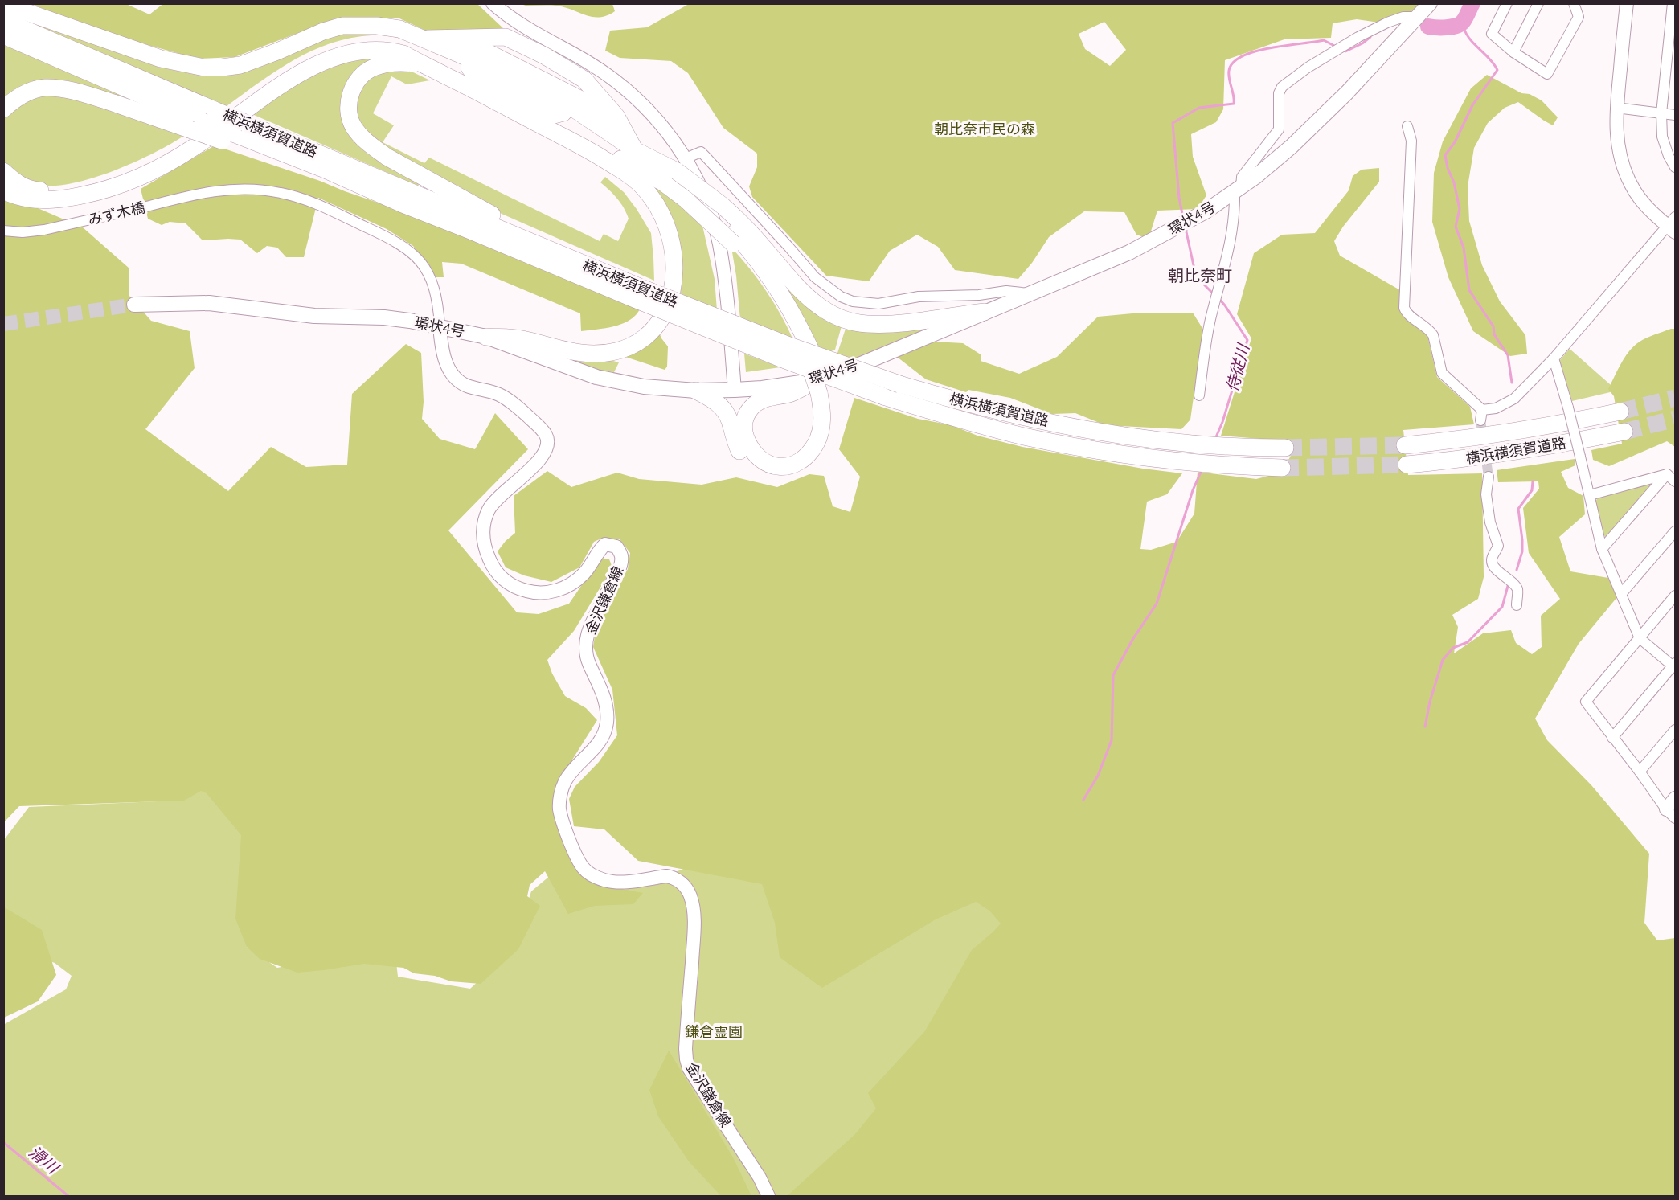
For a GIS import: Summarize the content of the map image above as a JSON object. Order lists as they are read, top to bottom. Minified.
{"streets":{"highway":["横浜横須賀道路"],"main road":["環状4号","金沢鎌倉線"],"street":["みず木橋"]},"crossings":[["みず木橋","環状4号"],["みず木橋","金沢鎌倉線"],["環状4号","金沢鎌倉線"]],"districts":["朝比奈町"],"water":["侍従川","滑川"],"parks":["朝比奈市民の森","鎌倉霊園"]}
